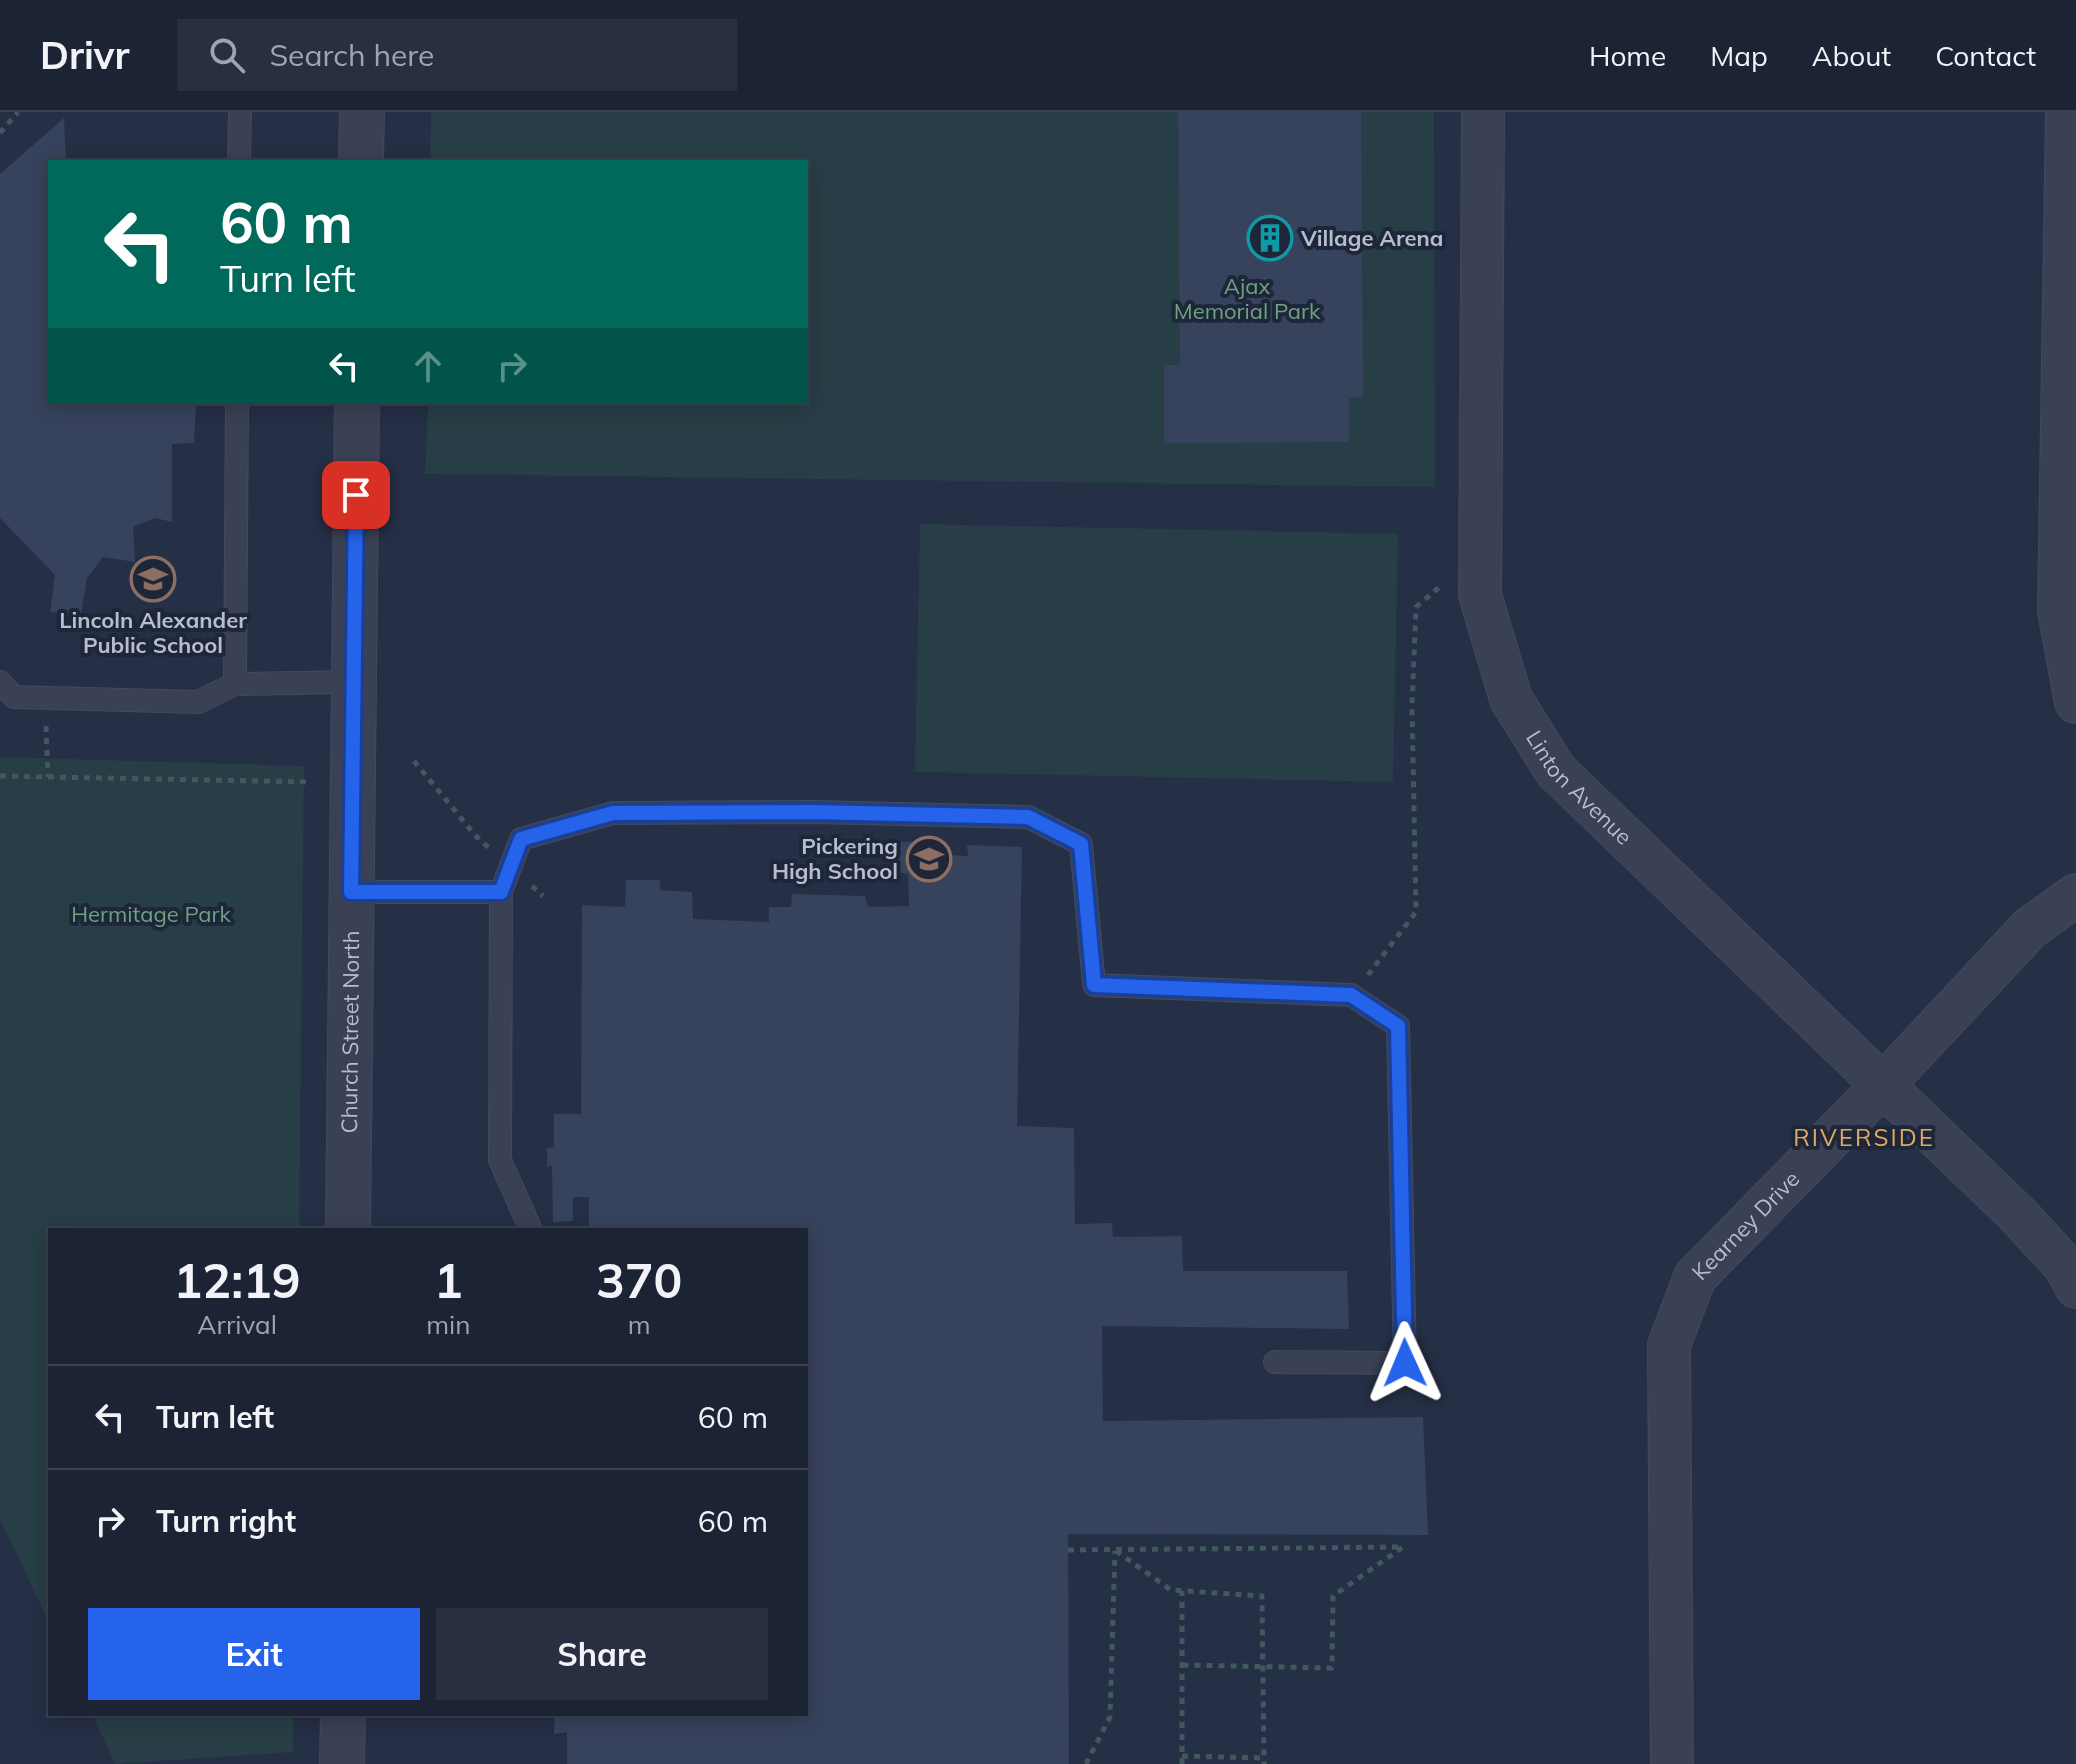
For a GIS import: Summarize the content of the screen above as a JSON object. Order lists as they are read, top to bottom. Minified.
{"streets":{"street":["Linton Avenue","Church Street North","Kearney Drive"]},"crossings":[["Linton Avenue","Kearney Drive"]],"districts":["RIVERSIDE"],"parks":["Ajax Memorial Park","Hermitage Park"],"places":{"building":["Village Arena"],"school or university":["Lincoln Alexander Public School","Pickering High School"]},"page":{"header":"Drivr","search":"Search here","nav":["Home","Map","About","Contact"],"turn":["60 m","Turn left"],"eta":["12:19","Arrival","1","min","370","m"],"list":[{"name":"Turn left","value":"60 m"},{"name":"Turn right","value":"60 m"}],"buttons":["Exit","Share"]}}
